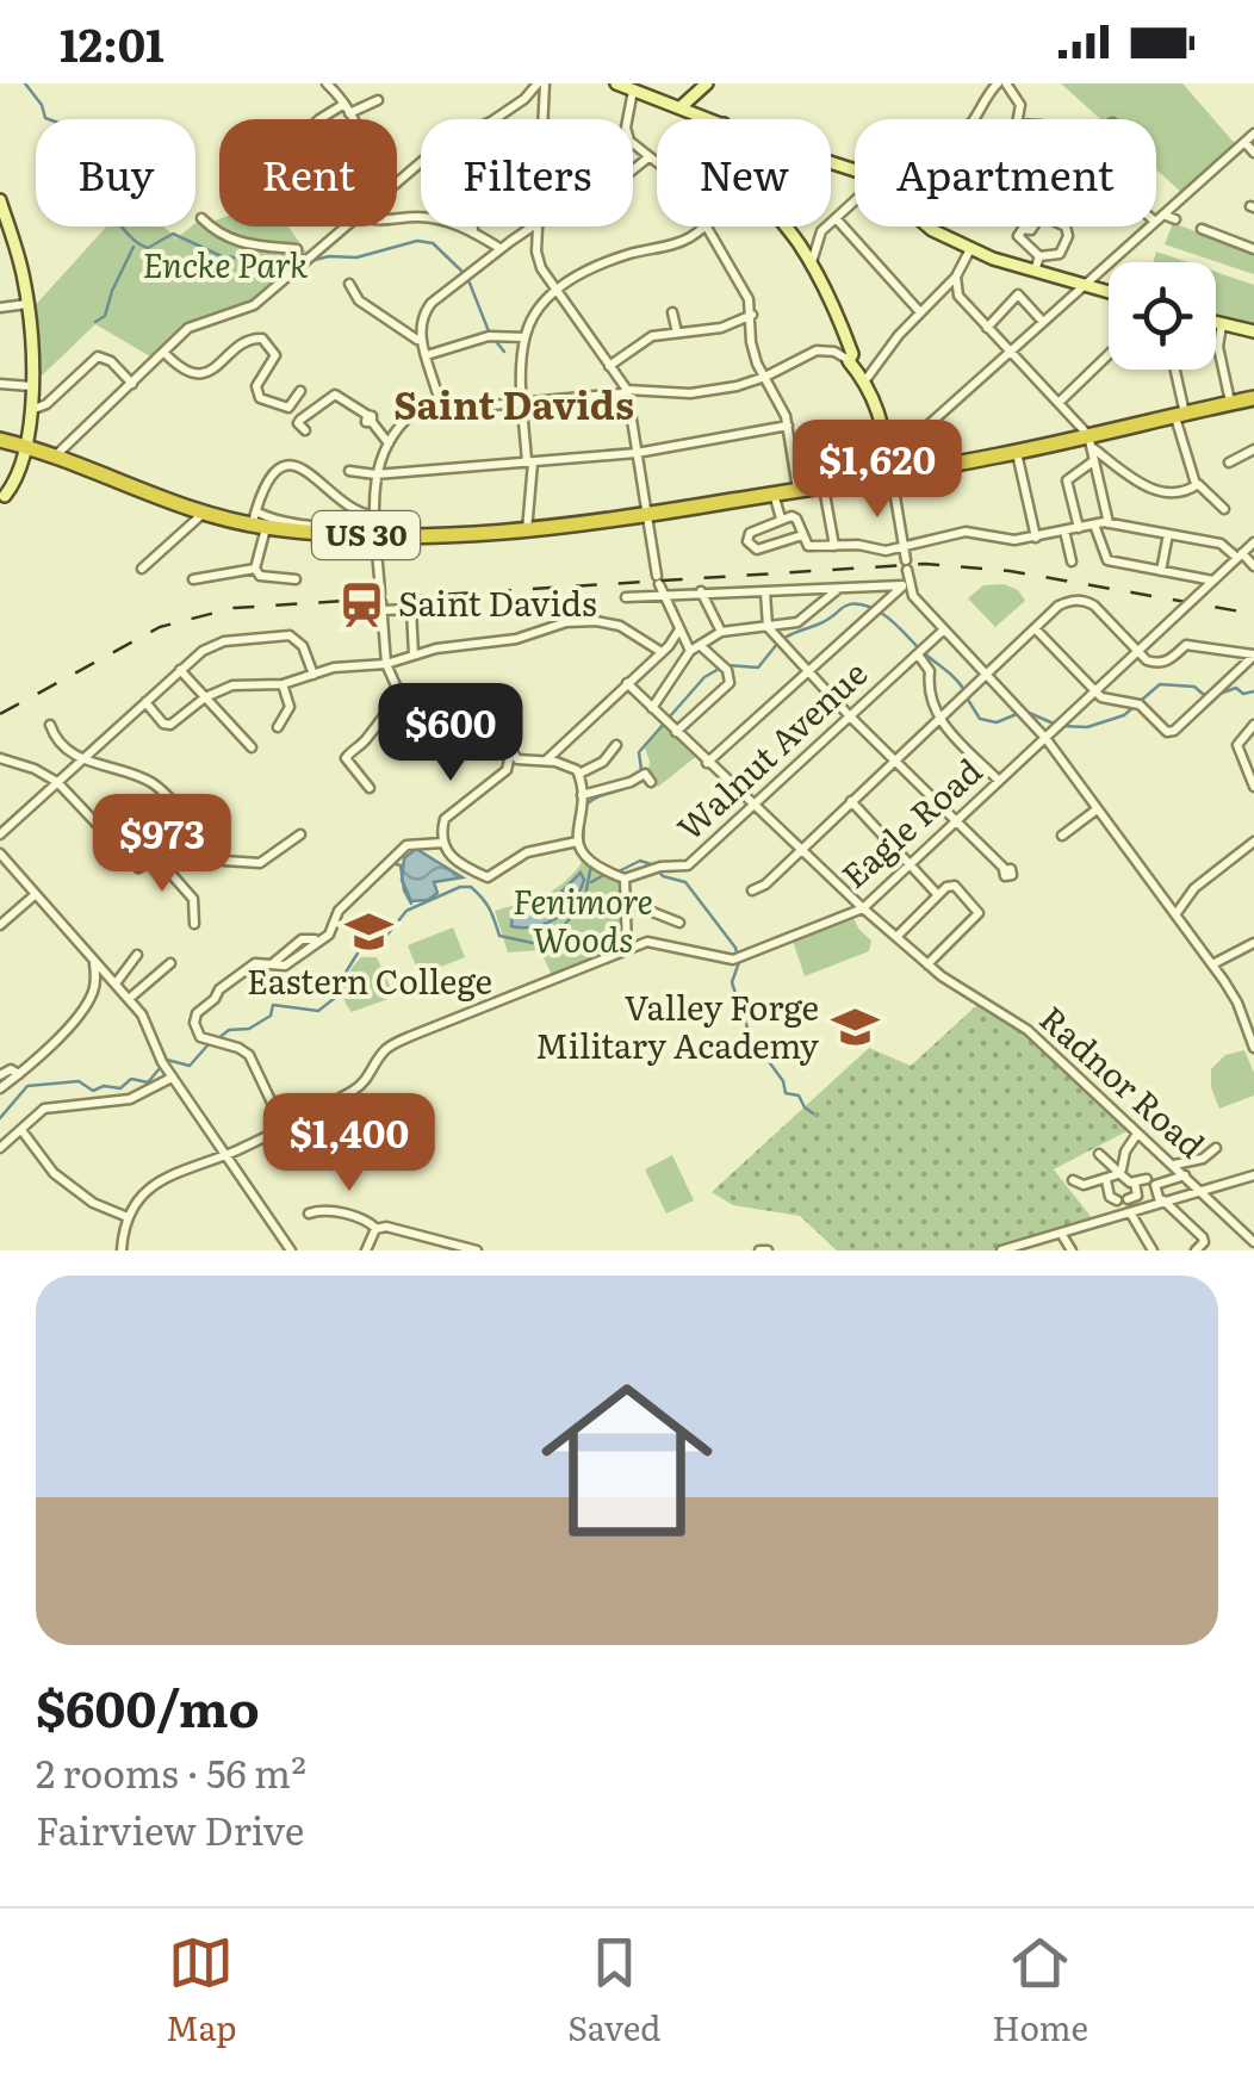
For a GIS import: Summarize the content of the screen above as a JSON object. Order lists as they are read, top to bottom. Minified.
{"streets":{"highway":["US 30"],"street":["Walnut Avenue","Eagle Road","Radnor Road"]},"crossings":[["Walnut Avenue","Radnor Road"],["Eagle Road","Radnor Road"]],"districts":["Saint Davids"],"parks":["Encke Park","Fenimore Woods"],"places":{"station":["Saint Davids"],"school or university":["Eastern College","Valley Forge Military Academy"]},"page":{"status":"12:01","chip":["Buy","Rent","Filters","New","Apartment"],"price":["$1,620","$600","$973","$1,400"],"list":[{"name":"$600/mo","note":"2 rooms · 56 m² · Fairview Drive"}],"tabs":["Map","Saved","Home"]}}
